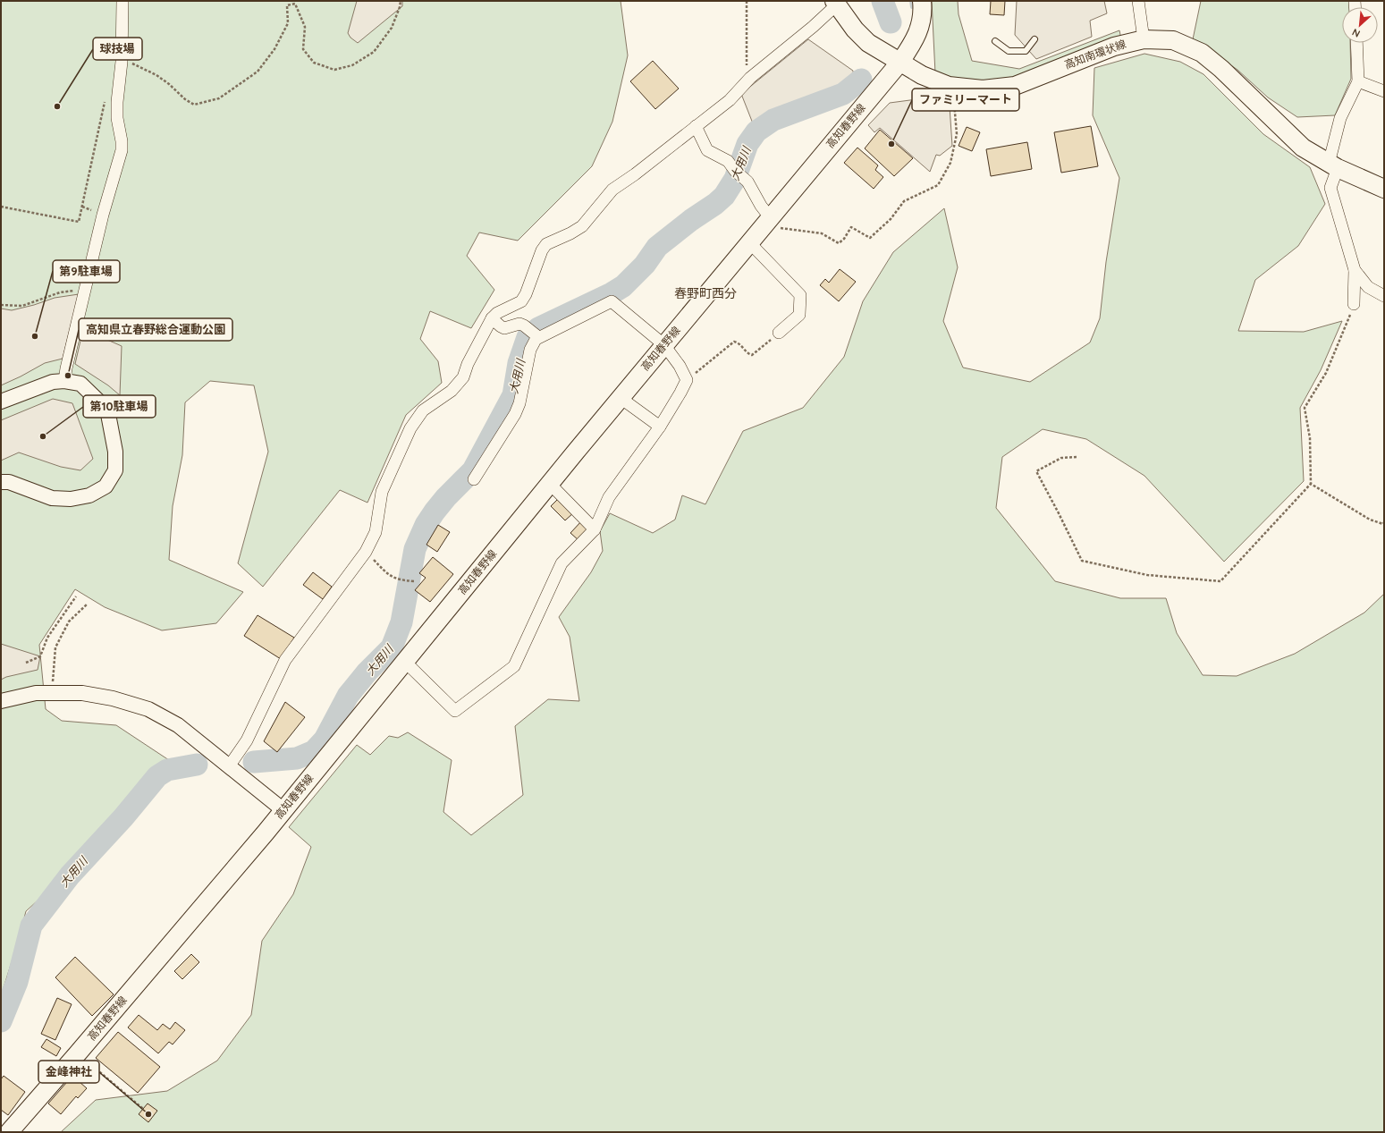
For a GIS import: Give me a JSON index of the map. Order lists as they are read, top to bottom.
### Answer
{
  "streets": {
    "main road": ["高知南環状線", "高知春野線"]
  },
  "crossings": [
    ["高知南環状線", "高知春野線"]
  ],
  "districts": ["春野町西分"],
  "water": ["大用川"],
  "places": [
    "球技場",
    "ファミリーマート",
    "第9駐車場",
    "高知県立春野総合運動公園",
    "第10駐車場",
    "金峰神社"
  ],
  "north": "bottom left"
}
